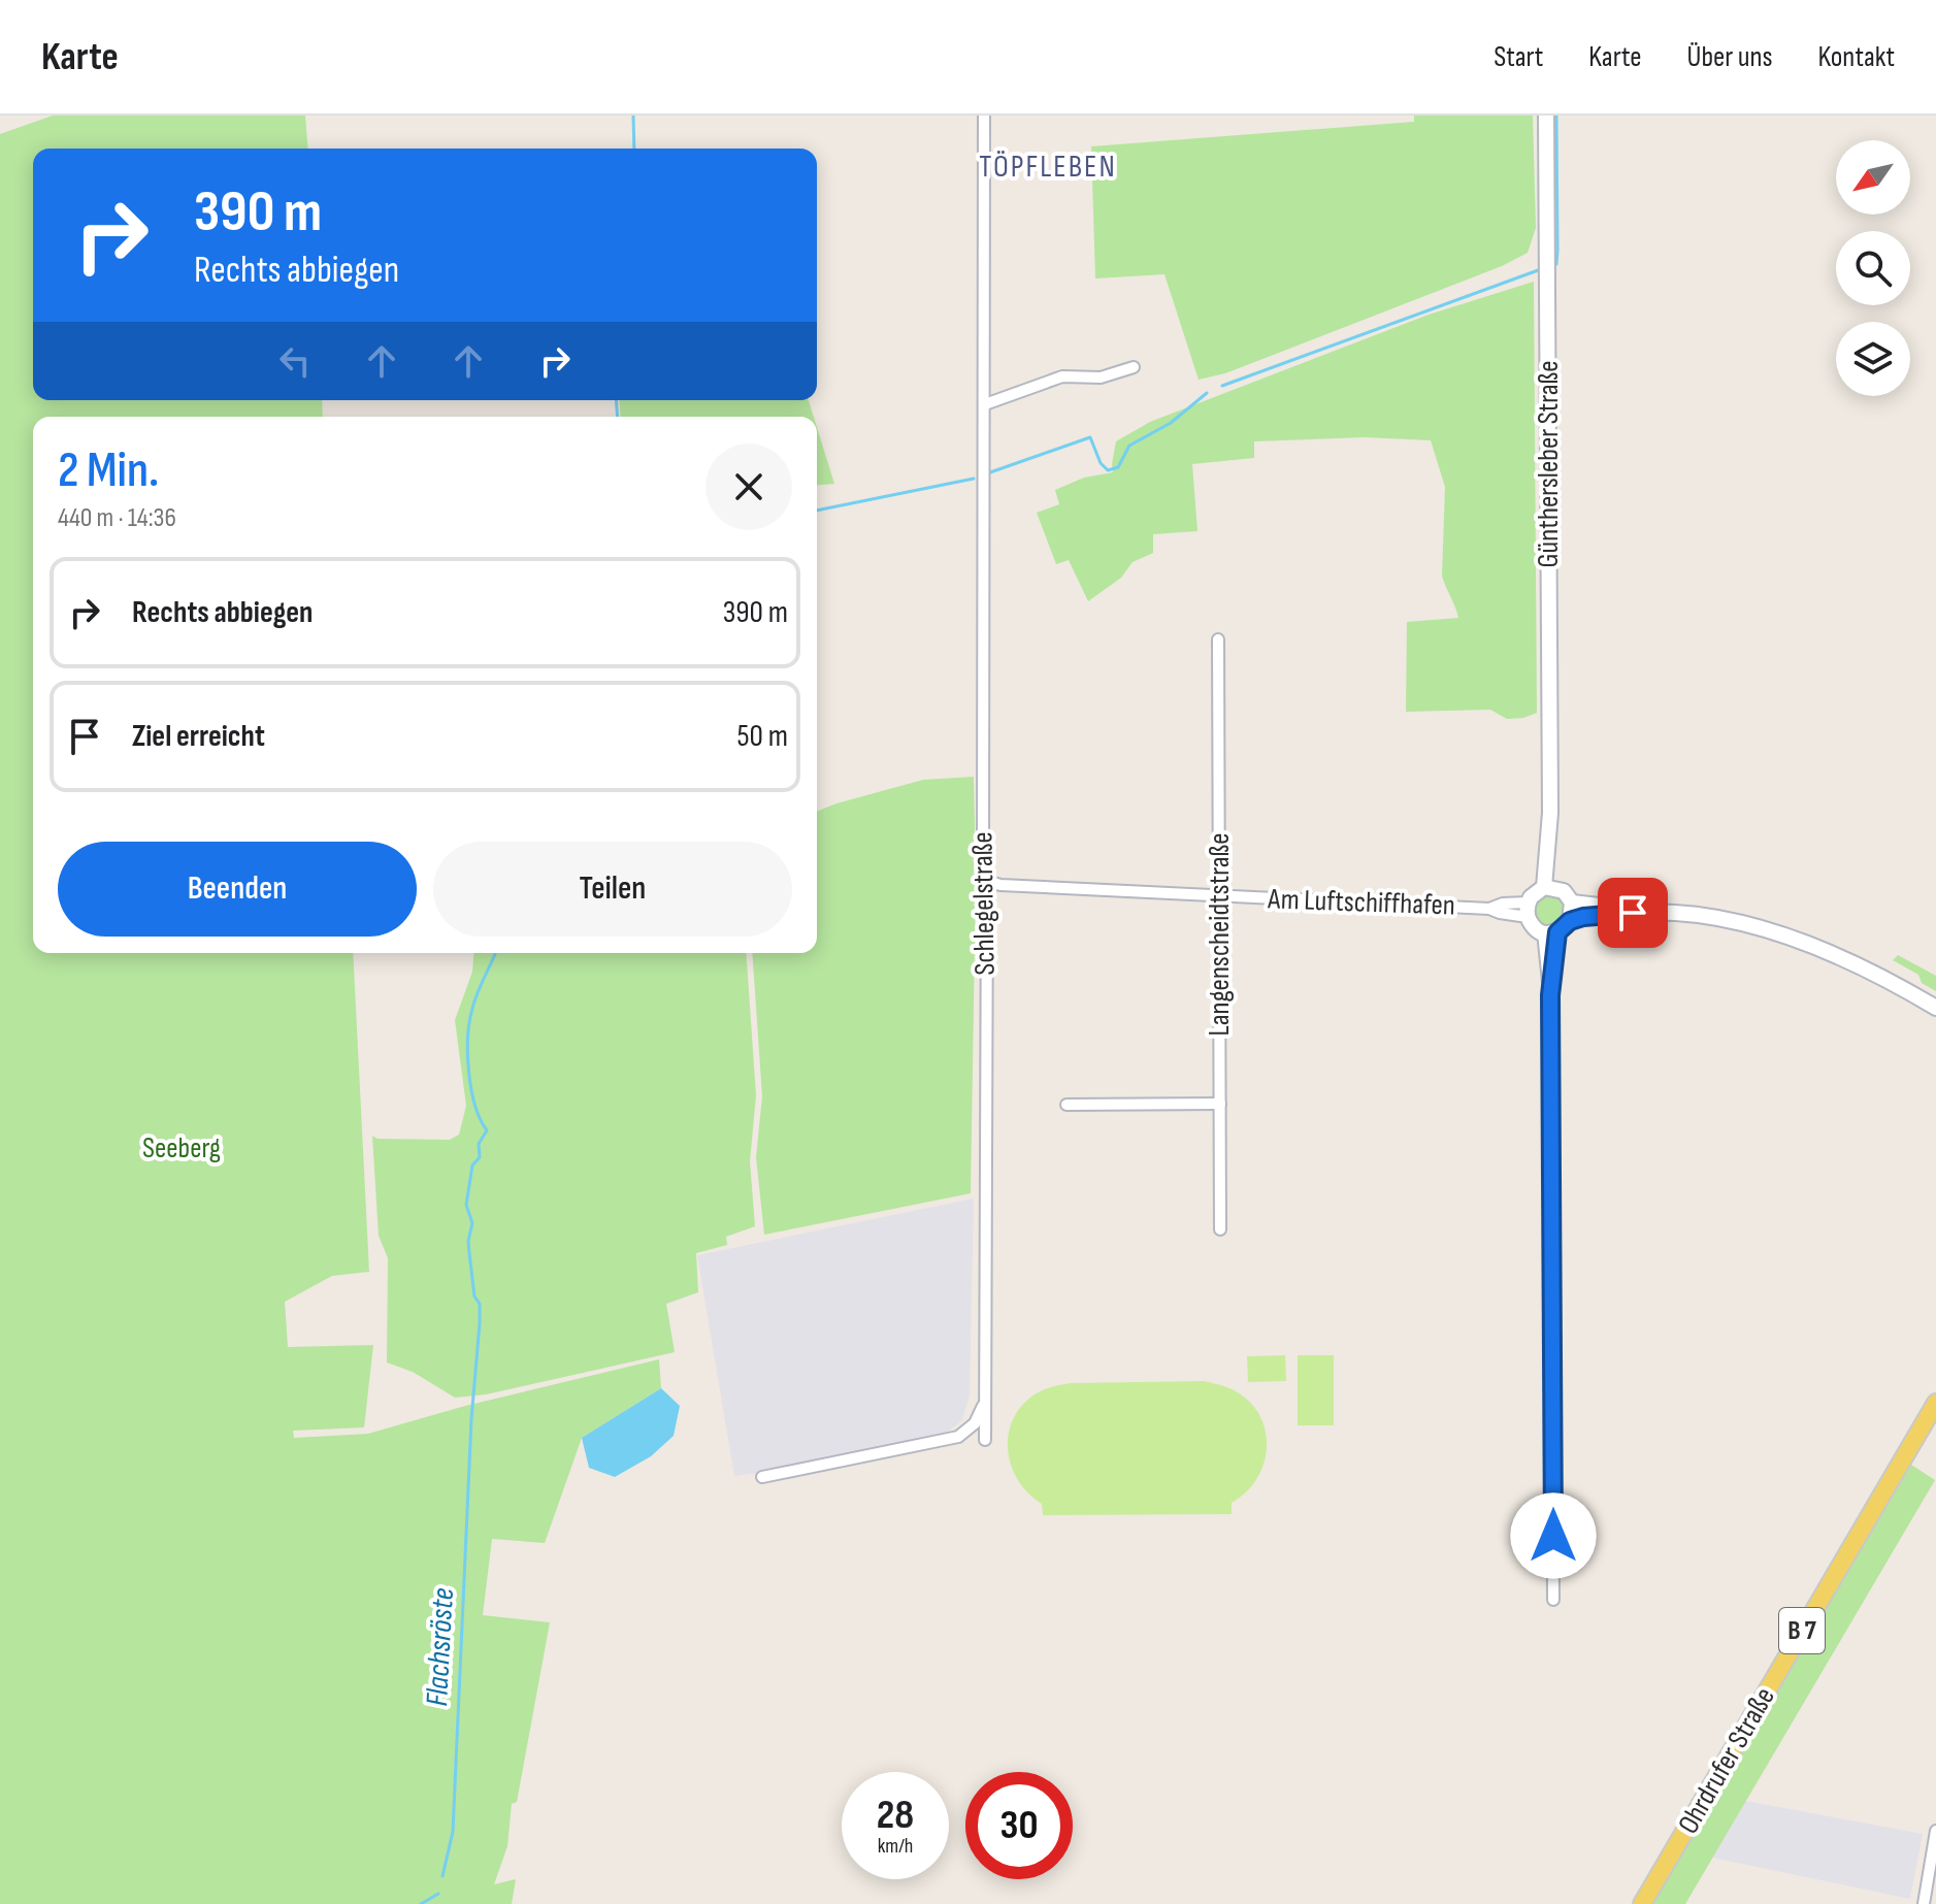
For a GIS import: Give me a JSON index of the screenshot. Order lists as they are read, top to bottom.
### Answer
{
  "streets": {
    "main road": ["Günthersleber Straße", "B 7", "Ohrdrufer Straße"],
    "street": ["Am Luftschiffhafen", "Schlegelstraße", "Langenscheidtstraße"]
  },
  "crossings": [
    ["Günthersleber Straße", "Am Luftschiffhafen"],
    ["Am Luftschiffhafen", "Schlegelstraße"],
    ["Am Luftschiffhafen", "Langenscheidtstraße"]
  ],
  "districts": ["TÖPFLEBEN"],
  "water": ["Flachsröste"],
  "parks": ["Seeberg"],
  "north": "bottom left",
  "page": {
    "header": "Karte",
    "nav": [
      "Start",
      "Karte",
      "Über uns",
      "Kontakt"
    ],
    "turn": ["390 m", "Rechts abbiegen"],
    "heading": ["2 Min.", "440 m · 14:36"],
    "list": [
      {
        "name": "Rechts abbiegen",
        "value": "390 m"
      },
      {
        "name": "Ziel erreicht",
        "value": "50 m"
      }
    ],
    "buttons": ["Beenden", "Teilen"],
    "speed": "28 km/h",
    "limit": "30"
  }
}
